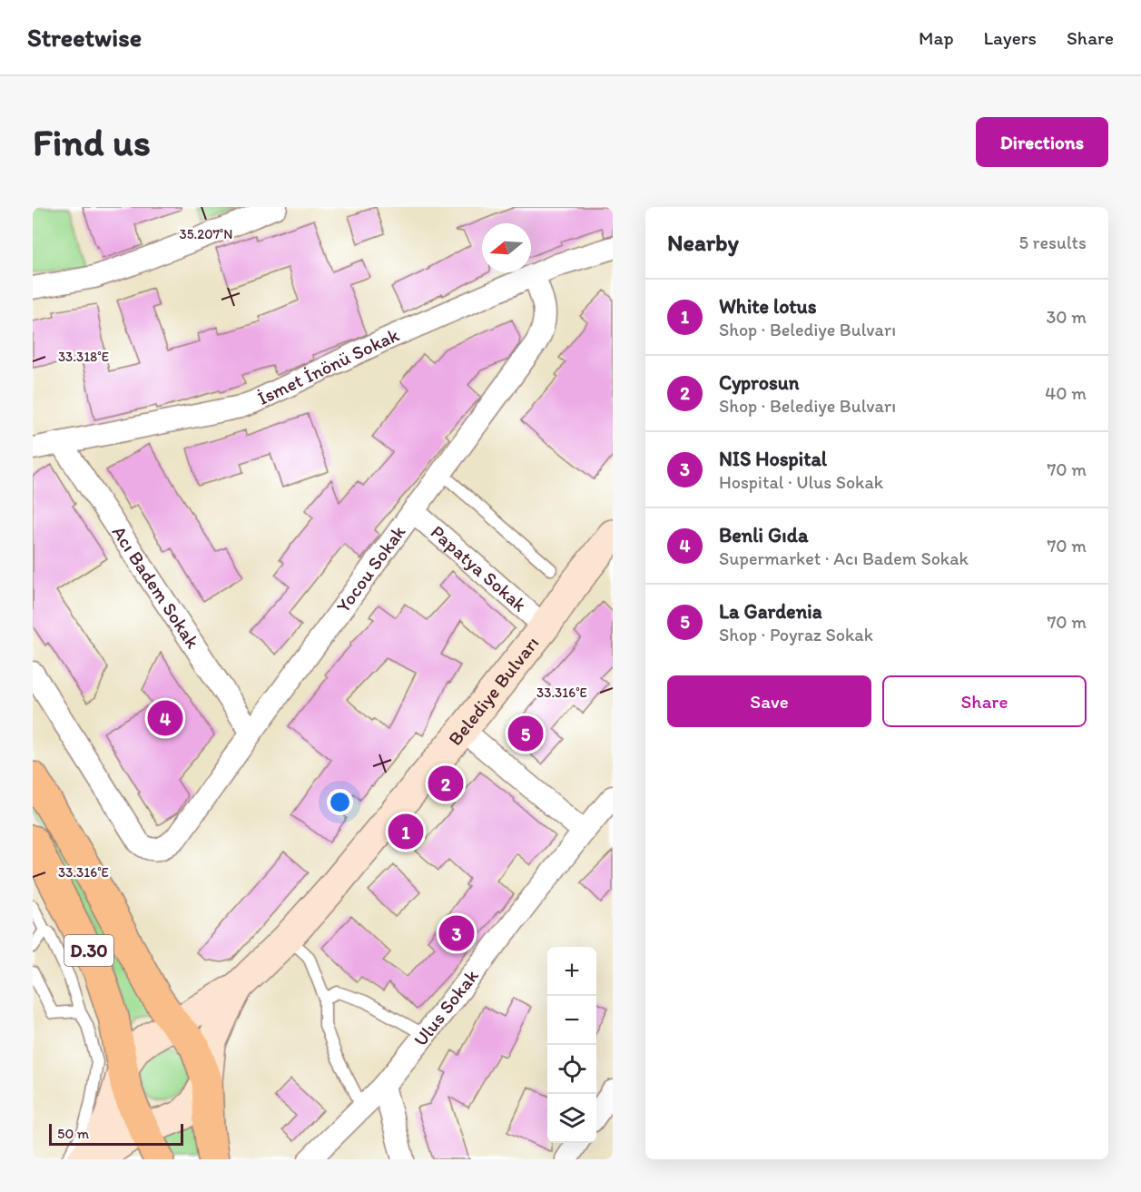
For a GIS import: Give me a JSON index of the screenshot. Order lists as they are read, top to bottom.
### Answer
{
  "streets": {
    "highway": ["D.30"],
    "main road": ["Belediye Bulvarı"],
    "street": [
      "İsmet İnönü Sokak",
      "Yocou Sokak",
      "Papatya Sokak",
      "Acı Badem Sokak",
      "Ulus Sokak"
    ]
  },
  "crossings": [
    ["İsmet İnönü Sokak", "Yocou Sokak"],
    ["İsmet İnönü Sokak", "Acı Badem Sokak"],
    ["Yocou Sokak", "Papatya Sokak"],
    ["Yocou Sokak", "Acı Badem Sokak"],
    ["Papatya Sokak", "Belediye Bulvarı"],
    ["Belediye Bulvarı", "D.30"]
  ],
  "scale_bar": "50 m",
  "north": "left",
  "page": {
    "header": "Streetwise",
    "nav": ["Map", "Layers", "Share"],
    "buttons": [
      "Directions",
      ["Save", "Share"]
    ],
    "title": "Find us",
    "heading": ["Nearby", "5 results"],
    "list": [
      {
        "mark": "1",
        "name": "White lotus",
        "note": "Shop · Belediye Bulvarı",
        "value": "30 m"
      },
      {
        "mark": "2",
        "name": "Cyprosun",
        "note": "Shop · Belediye Bulvarı",
        "value": "40 m"
      },
      {
        "mark": "3",
        "name": "NIS Hospital",
        "note": "Hospital · Ulus Sokak",
        "value": "70 m"
      },
      {
        "mark": "4",
        "name": "Benli Gıda",
        "note": "Supermarket · Acı Badem Sokak",
        "value": "70 m"
      },
      {
        "mark": "5",
        "name": "La Gardenia",
        "note": "Shop · Poyraz Sokak",
        "value": "70 m"
      }
    ],
    "pins": [
      "4",
      "5",
      "2",
      "1",
      "3"
    ],
    "map_buttons": ["+", "−"],
    "scale": "50 m"
  },
  "coordinates": ["35.207°N", "33.318°E", "33.316°E"]
}
